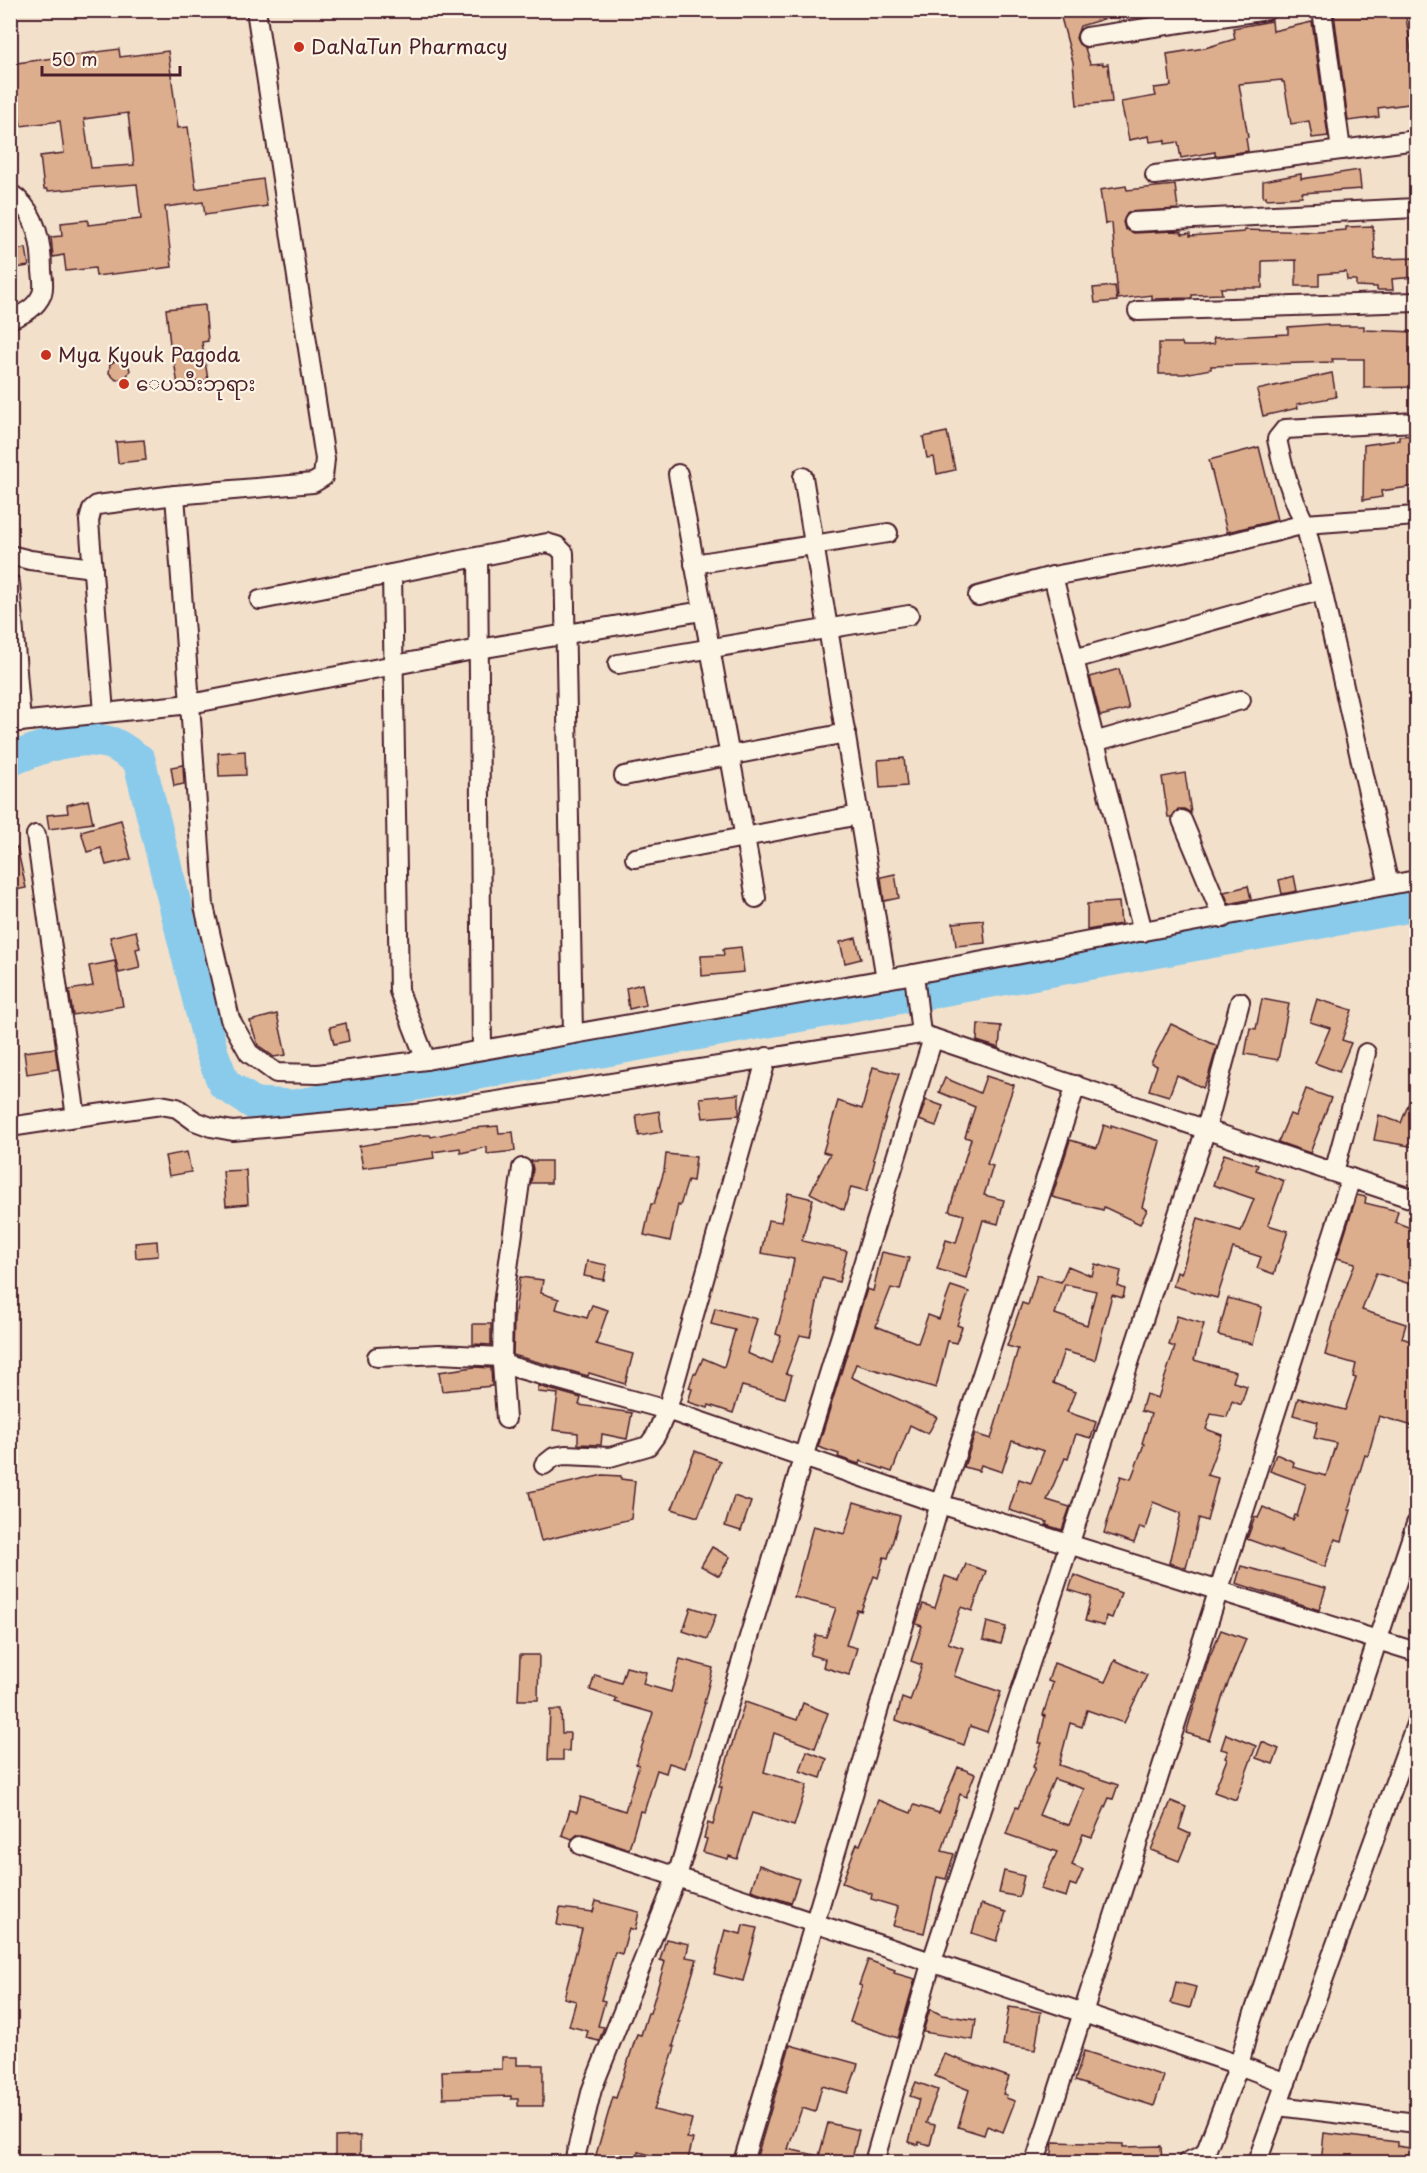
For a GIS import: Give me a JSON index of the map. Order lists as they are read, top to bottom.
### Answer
{
  "places": ["DaNaTun Pharmacy", "Mya Kyouk Pagoda", "ေပသီးဘုရား"],
  "scale_bar": "50 m"
}
